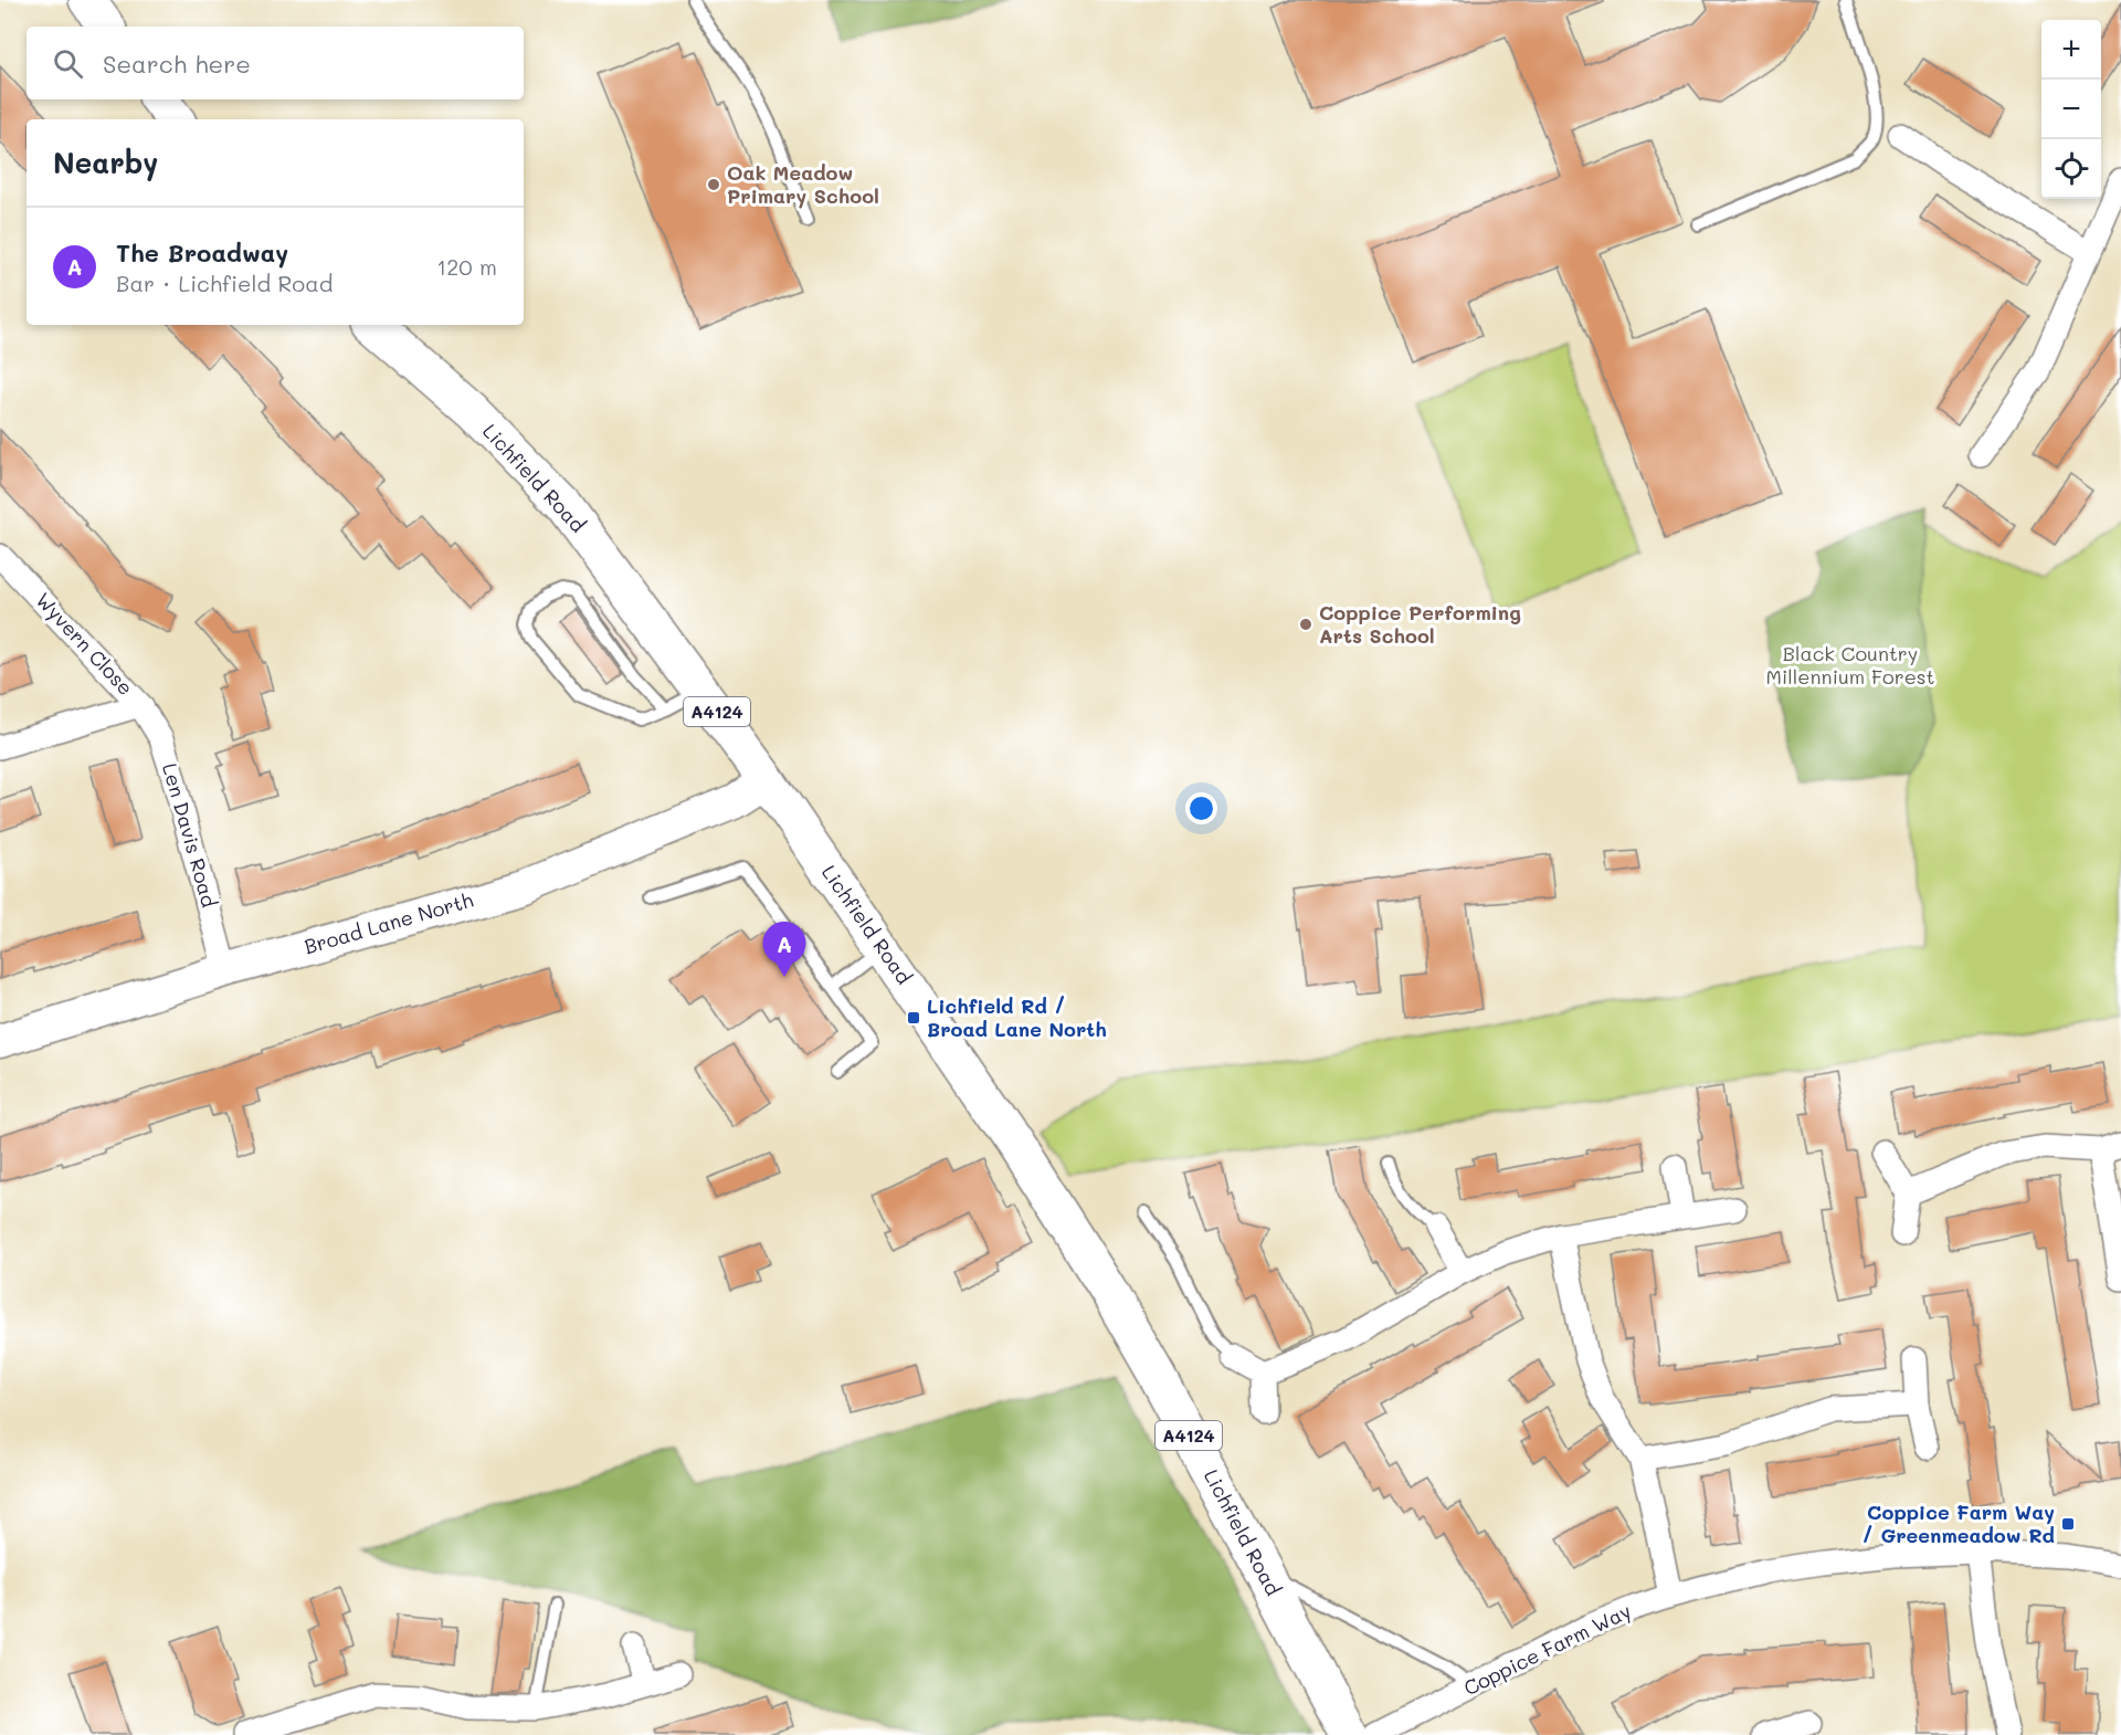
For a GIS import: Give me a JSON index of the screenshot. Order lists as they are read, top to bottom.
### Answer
{
  "streets": {
    "main road": ["Lichfield Road", "A4124"],
    "street": [
      "Wyvern Close",
      "Len Davis Road",
      "Broad Lane North",
      "Coppice Farm Way"
    ]
  },
  "crossings": [
    ["Lichfield Road", "Broad Lane North"],
    ["Wyvern Close", "Len Davis Road"],
    ["Len Davis Road", "Broad Lane North"]
  ],
  "parks": ["Black Country Millennium Forest"],
  "places": {
    "other": ["Oak Meadow Primary School", "Coppice Performing Arts School"],
    "transit": ["Lichfield Rd / Broad Lane North", "Coppice Farm Way / Greenmeadow Rd"]
  },
  "page": {
    "map_buttons": ["+", "−"],
    "search": "Search here",
    "heading": "Nearby",
    "list": [
      {
        "mark": "A",
        "name": "The Broadway",
        "note": "Bar · Lichfield Road",
        "value": "120 m"
      }
    ],
    "pins": "A"
  }
}
